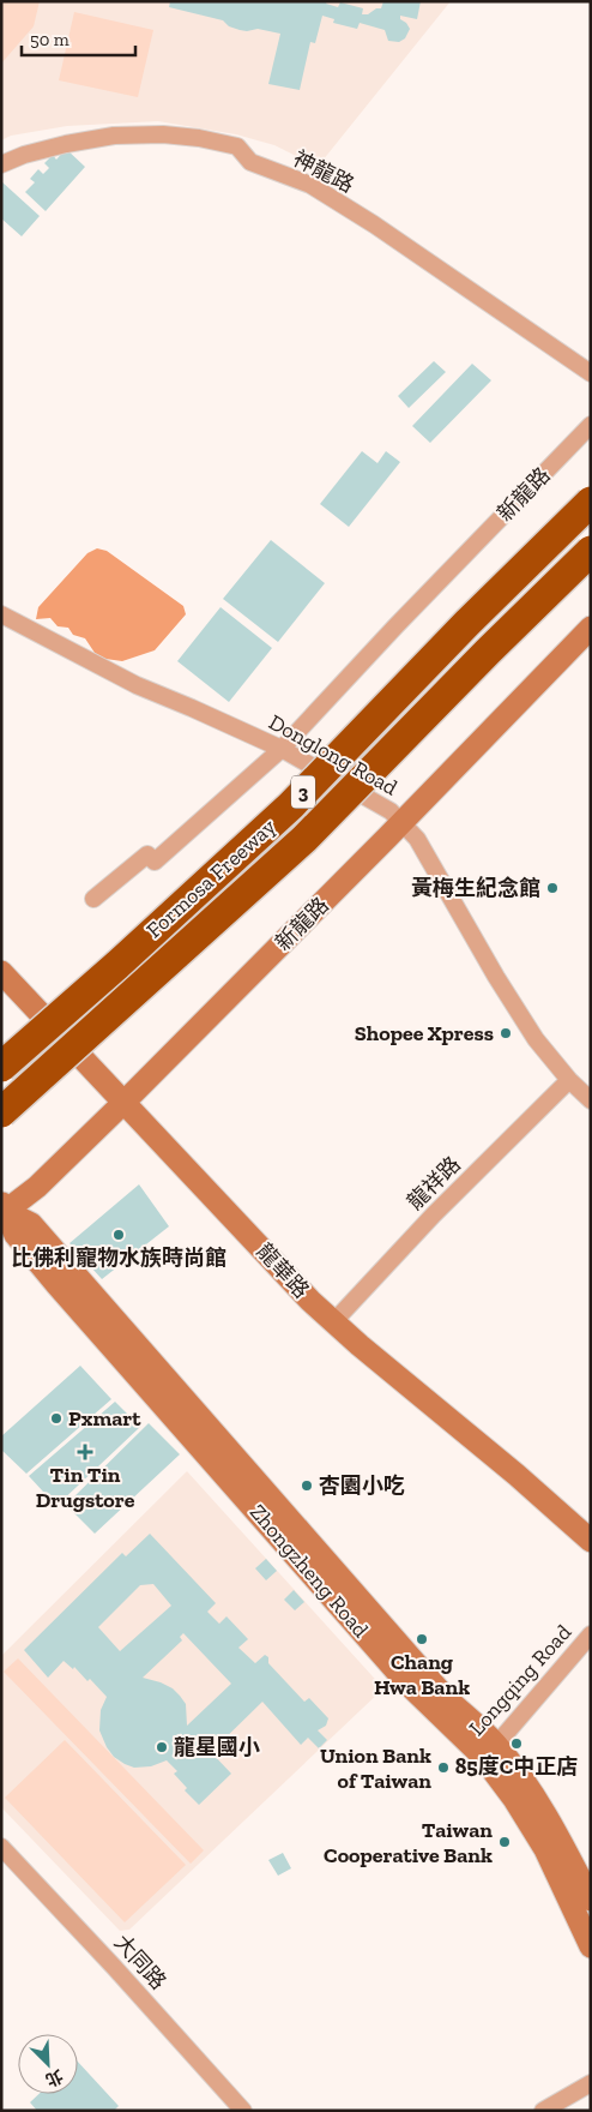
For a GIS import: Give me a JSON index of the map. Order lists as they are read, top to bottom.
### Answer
{
  "streets": {
    "highway": ["3", "Formosa Freeway"],
    "street": [
      "神龍路",
      "新龍路",
      "Donglong Road",
      "龍祥路",
      "龍華路",
      "Zhongzheng Road",
      "Longqing Road",
      "大同路"
    ]
  },
  "crossings": [
    ["新龍路", "Donglong Road"],
    ["新龍路", "龍華路"],
    ["新龍路", "Zhongzheng Road"],
    ["Donglong Road", "龍祥路"],
    ["龍祥路", "龍華路"],
    ["Zhongzheng Road", "Longqing Road"]
  ],
  "places": {
    "other": [
      "黃梅生紀念館",
      "Shopee Xpress",
      "比佛利寵物水族時尚館",
      "Pxmart",
      "杏園小吃",
      "Chang Hwa Bank",
      "85度C中正店",
      "龍星國小",
      "Union Bank of Taiwan",
      "Taiwan Cooperative Bank"
    ],
    "health": ["Tin Tin Drugstore"]
  },
  "scale_bar": "50 m",
  "north": "bottom right"
}
